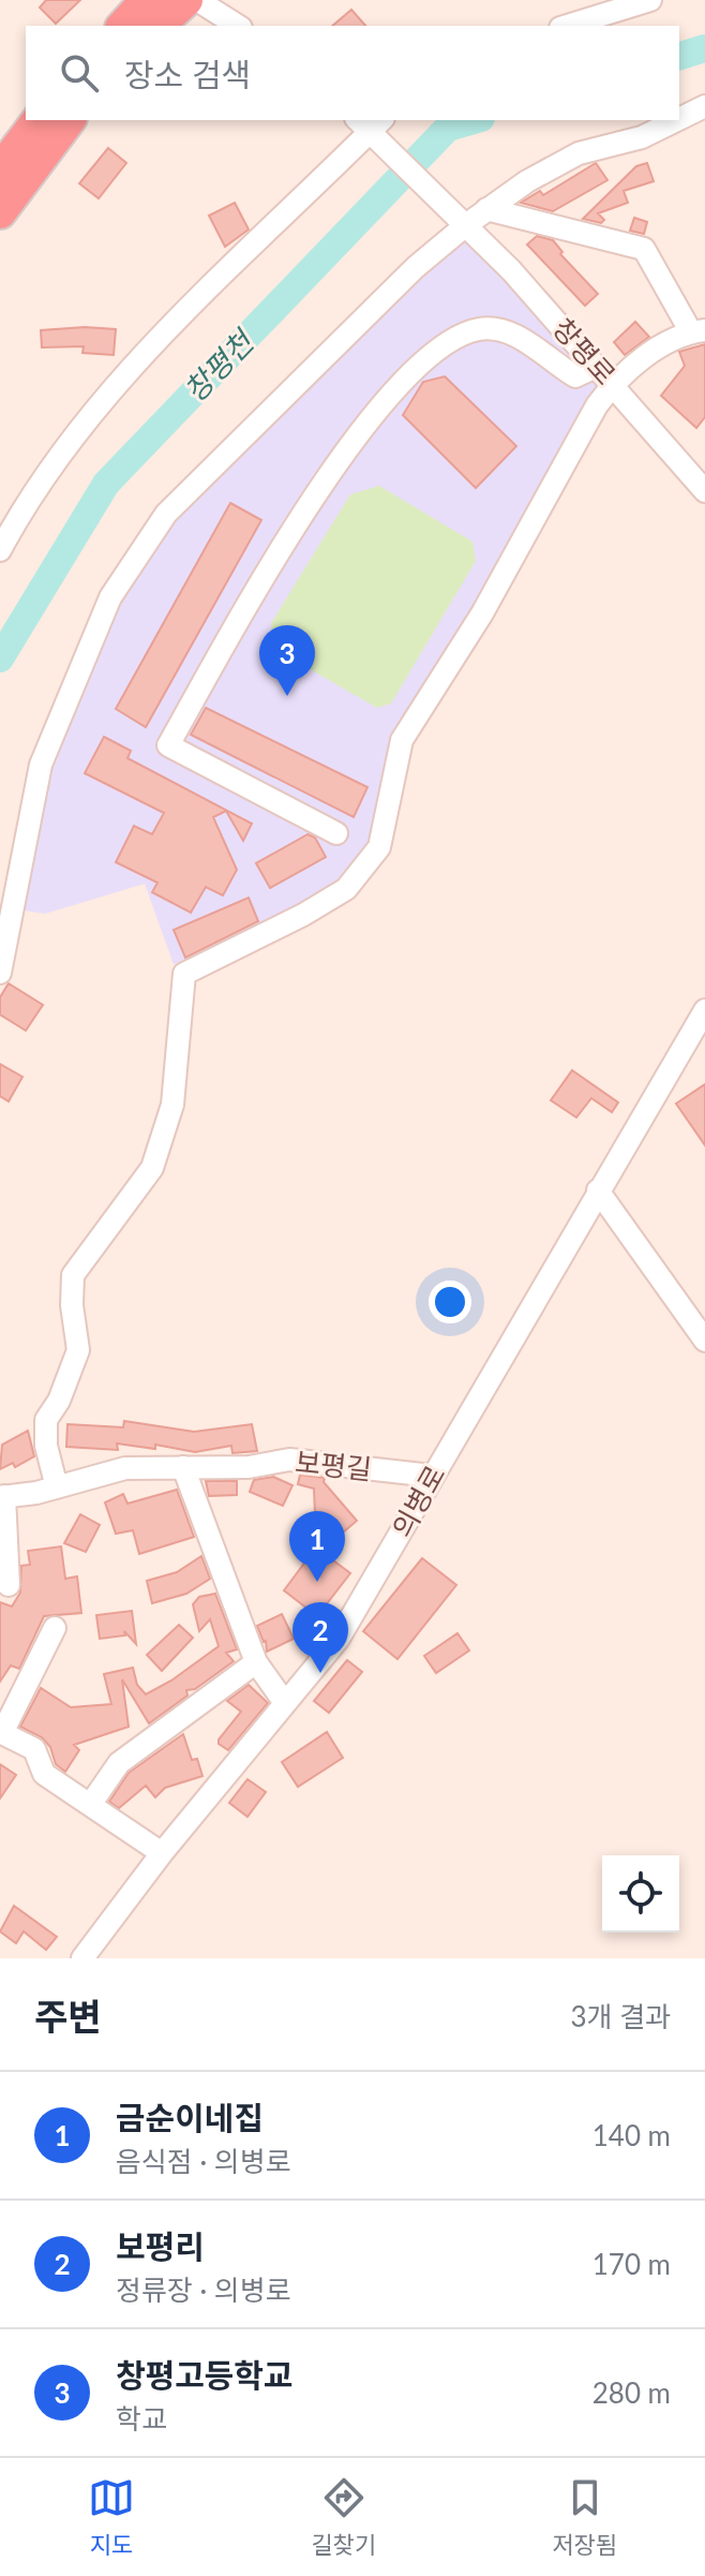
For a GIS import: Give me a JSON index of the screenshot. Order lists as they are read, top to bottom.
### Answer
{
  "streets": {
    "street": ["창평로", "보평길", "의병로"]
  },
  "crossings": [
    ["보평길", "의병로"]
  ],
  "water": ["창평천"],
  "page": {
    "search": "장소 검색",
    "pins": ["3", "1", "2"],
    "heading": ["주변", "3개 결과"],
    "list": [
      {
        "mark": "1",
        "name": "금순이네집",
        "note": "음식점 · 의병로",
        "value": "140 m"
      },
      {
        "mark": "2",
        "name": "보평리",
        "note": "정류장 · 의병로",
        "value": "170 m"
      },
      {
        "mark": "3",
        "name": "창평고등학교",
        "note": "학교",
        "value": "280 m"
      }
    ],
    "nav": ["지도", "길찾기", "저장됨"]
  }
}
